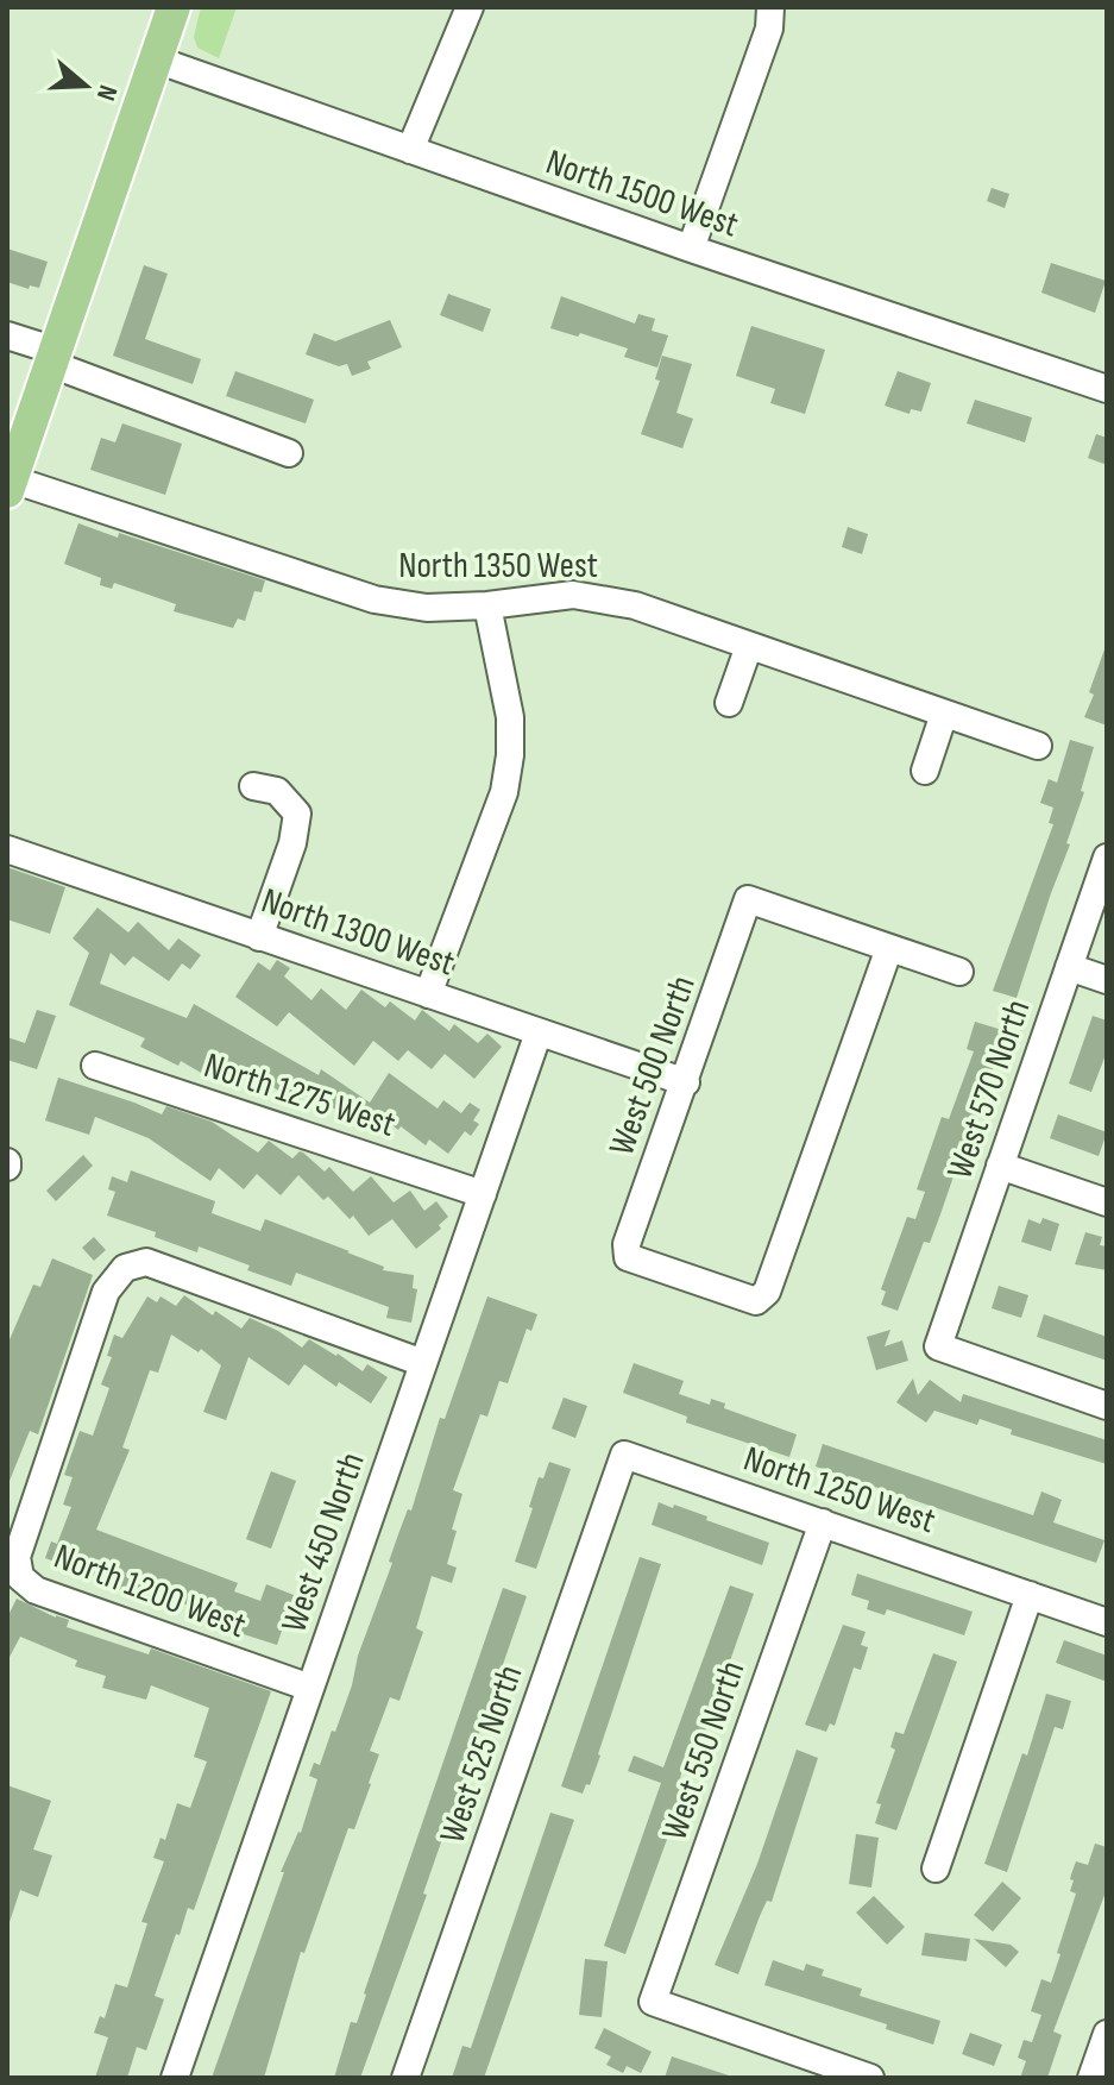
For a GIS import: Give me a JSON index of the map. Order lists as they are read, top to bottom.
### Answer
{
  "streets": {
    "street": [
      "North 1500 West",
      "North 1350 West",
      "North 1300 West",
      "West 500 North",
      "West 570 North",
      "North 1275 West",
      "North 1250 West",
      "West 450 North",
      "North 1200 West",
      "West 550 North",
      "West 525 North"
    ]
  },
  "crossings": [
    ["North 1300 West", "West 500 North"],
    ["North 1300 West", "West 450 North"],
    ["North 1275 West", "West 450 North"],
    ["North 1250 West", "West 550 North"],
    ["North 1250 West", "West 525 North"],
    ["West 450 North", "North 1200 West"]
  ],
  "north": "right"
}
